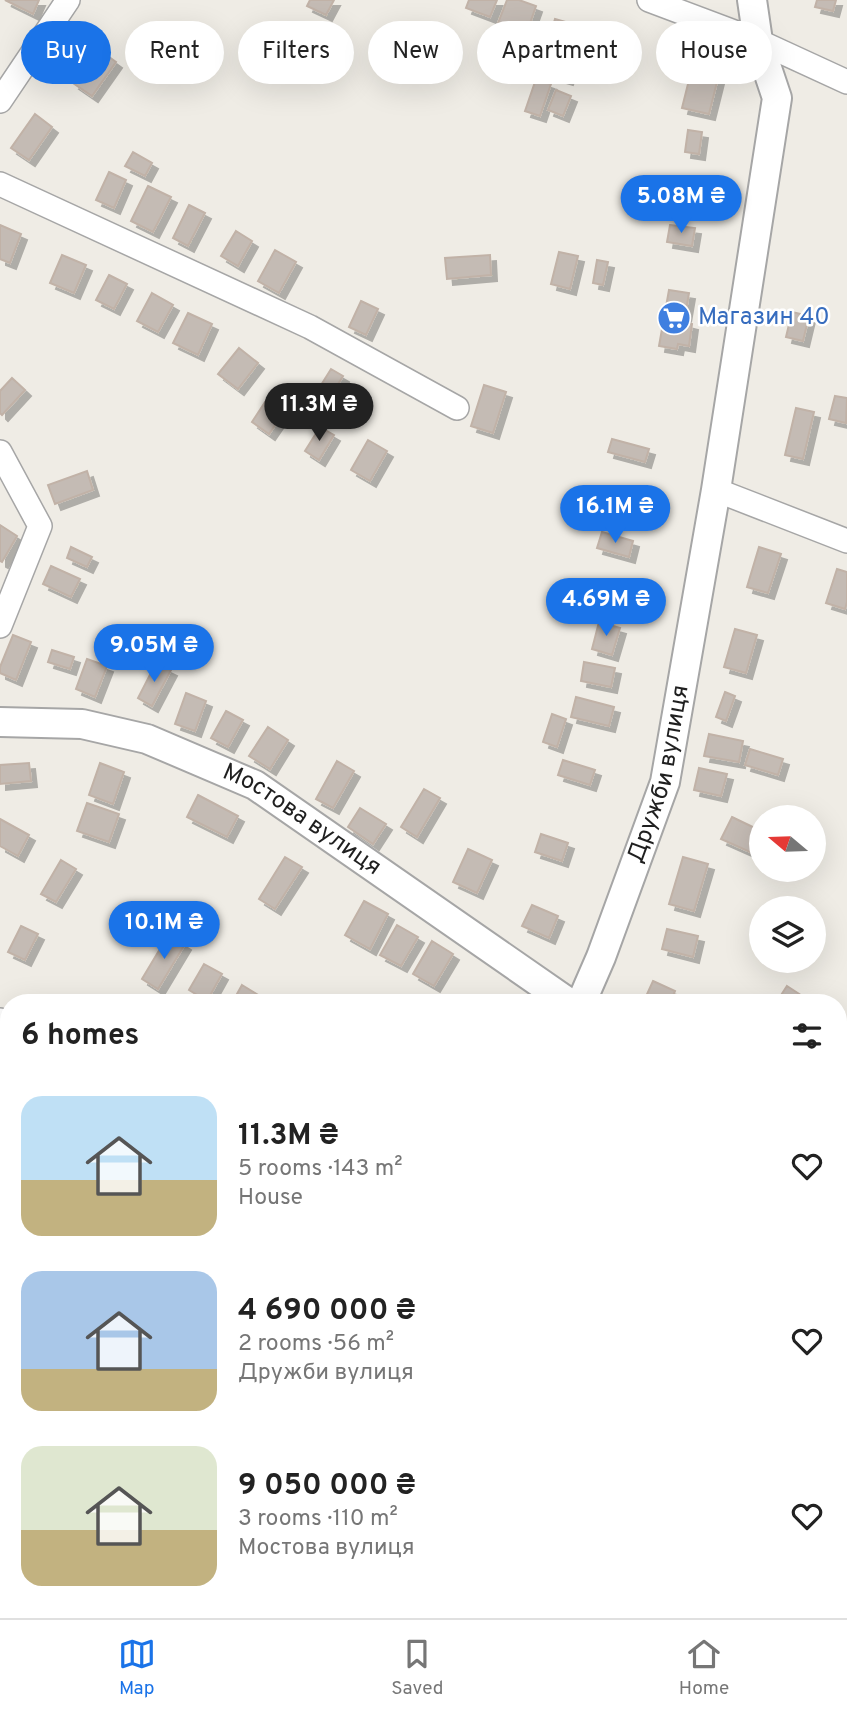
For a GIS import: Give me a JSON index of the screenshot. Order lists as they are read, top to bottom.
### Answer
{
  "streets": {
    "street": ["Дружби вулиця", "Мостова вулиця"]
  },
  "places": {
    "supermarket": ["Магазин 40"]
  },
  "north": "left",
  "page": {
    "chip": [
      "Buy",
      "Rent",
      "Filters",
      "New",
      "Apartment",
      "House"
    ],
    "price": [
      "5.08M ₴",
      "11.3M ₴",
      "16.1M ₴",
      "4.69M ₴",
      "9.05M ₴",
      "10.1M ₴"
    ],
    "heading": "6 homes",
    "list": [
      {
        "name": "11.3M ₴",
        "note": "5 rooms · 143 m² · House"
      },
      {
        "name": "4 690 000 ₴",
        "note": "2 rooms · 56 m² · Дружби вулиця"
      },
      {
        "name": "9 050 000 ₴",
        "note": "3 rooms · 110 m² · Мостова вулиця"
      }
    ],
    "tabs": ["Map", "Saved", "Home"]
  }
}
